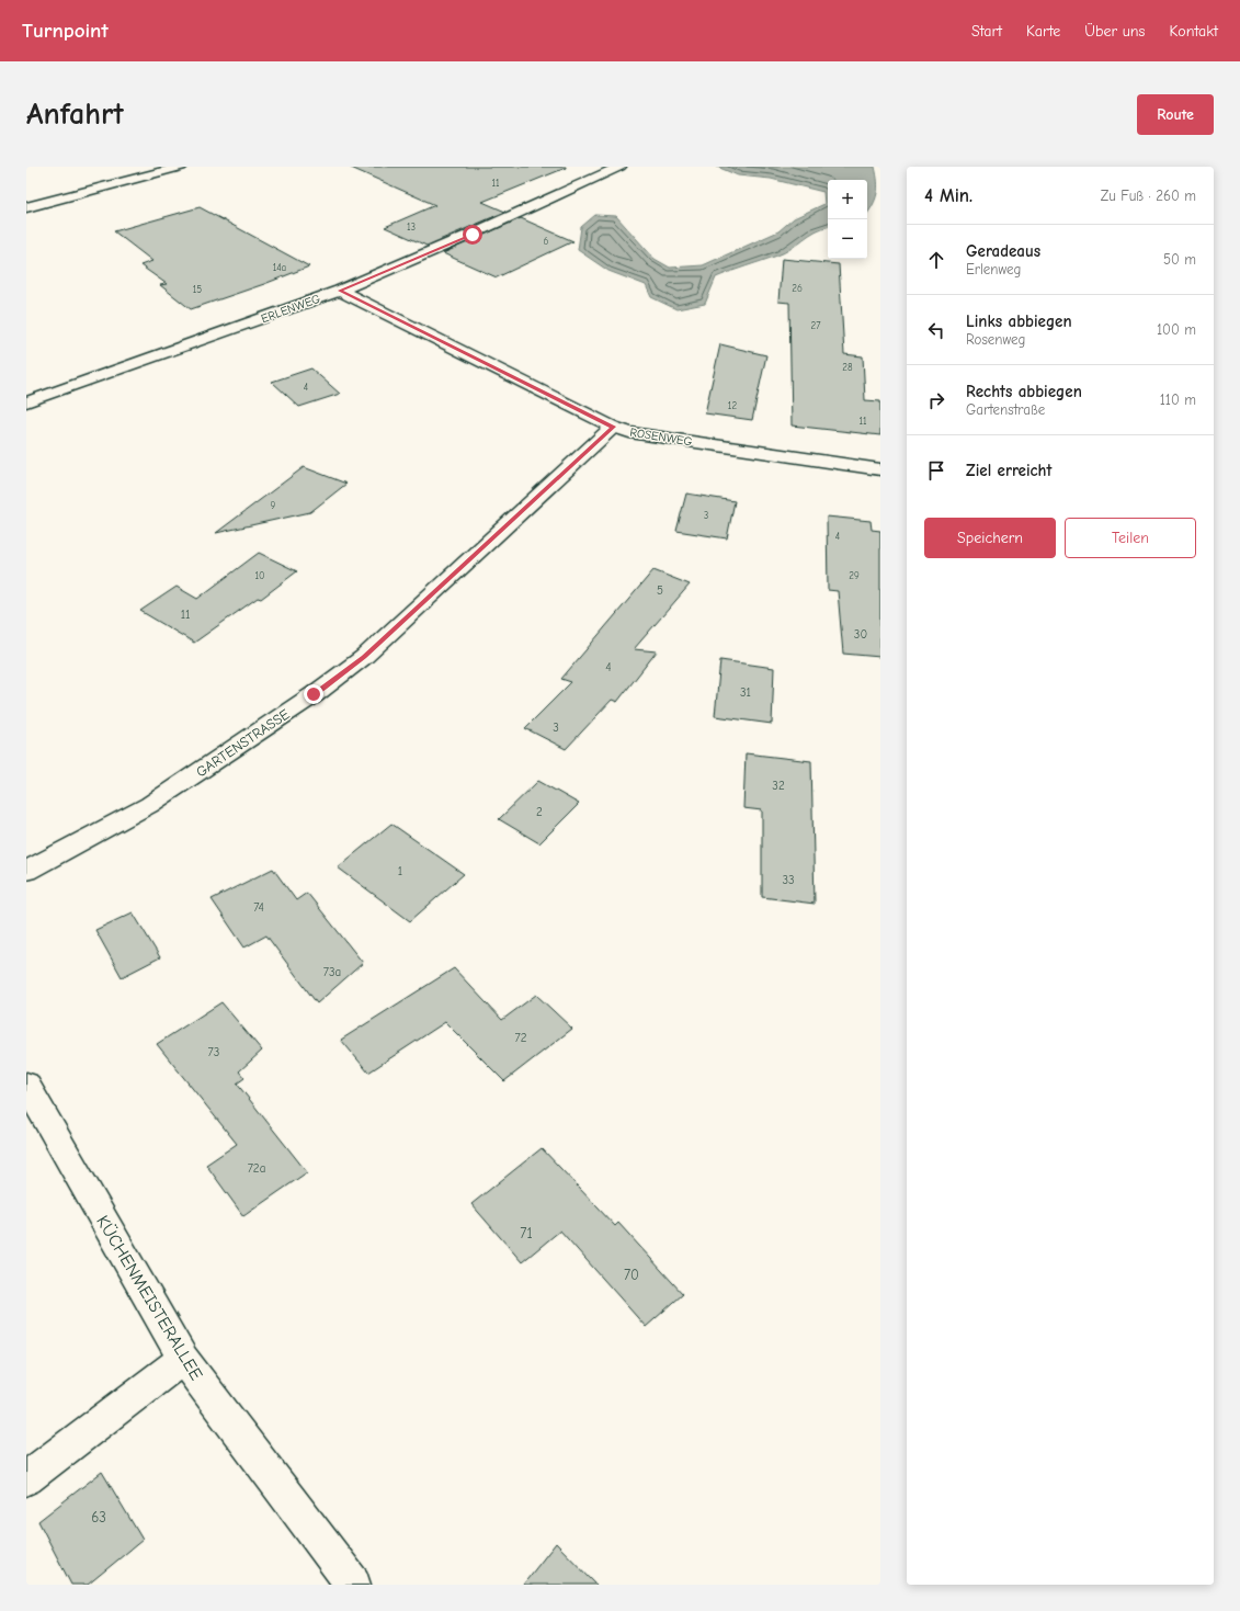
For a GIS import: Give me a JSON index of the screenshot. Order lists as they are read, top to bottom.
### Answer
{
  "streets": {
    "street": [
      "ERLENWEG",
      "ROSENWEG",
      "GARTENSTRASSE",
      "KÜCHENMEISTERALLEE"
    ]
  },
  "crossings": [
    ["ERLENWEG", "ROSENWEG"],
    ["ROSENWEG", "GARTENSTRASSE"]
  ],
  "house_numbers": [
    "11",
    "13",
    "6",
    "14a",
    "26",
    "15",
    "27",
    "28",
    "4",
    "12",
    "11",
    "9",
    "3",
    "4",
    "10",
    "29",
    "5",
    "11",
    "30",
    "4",
    "31",
    "3",
    "32",
    "2",
    "1",
    "33",
    "74",
    "73a",
    "72",
    "73",
    "72a",
    "71",
    "70",
    "63"
  ],
  "page": {
    "header": "Turnpoint",
    "nav": [
      "Start",
      "Karte",
      "Über uns",
      "Kontakt"
    ],
    "buttons": [
      "Route",
      ["Speichern", "Teilen"]
    ],
    "title": "Anfahrt",
    "heading": ["4 Min.", "Zu Fuß · 260 m"],
    "map_buttons": ["+", "−"],
    "list": [
      ["Geradeaus", "Erlenweg", "50 m"],
      ["Links abbiegen", "Rosenweg", "100 m"],
      ["Rechts abbiegen", "Gartenstraße", "110 m"],
      "Ziel erreicht"
    ]
  }
}
